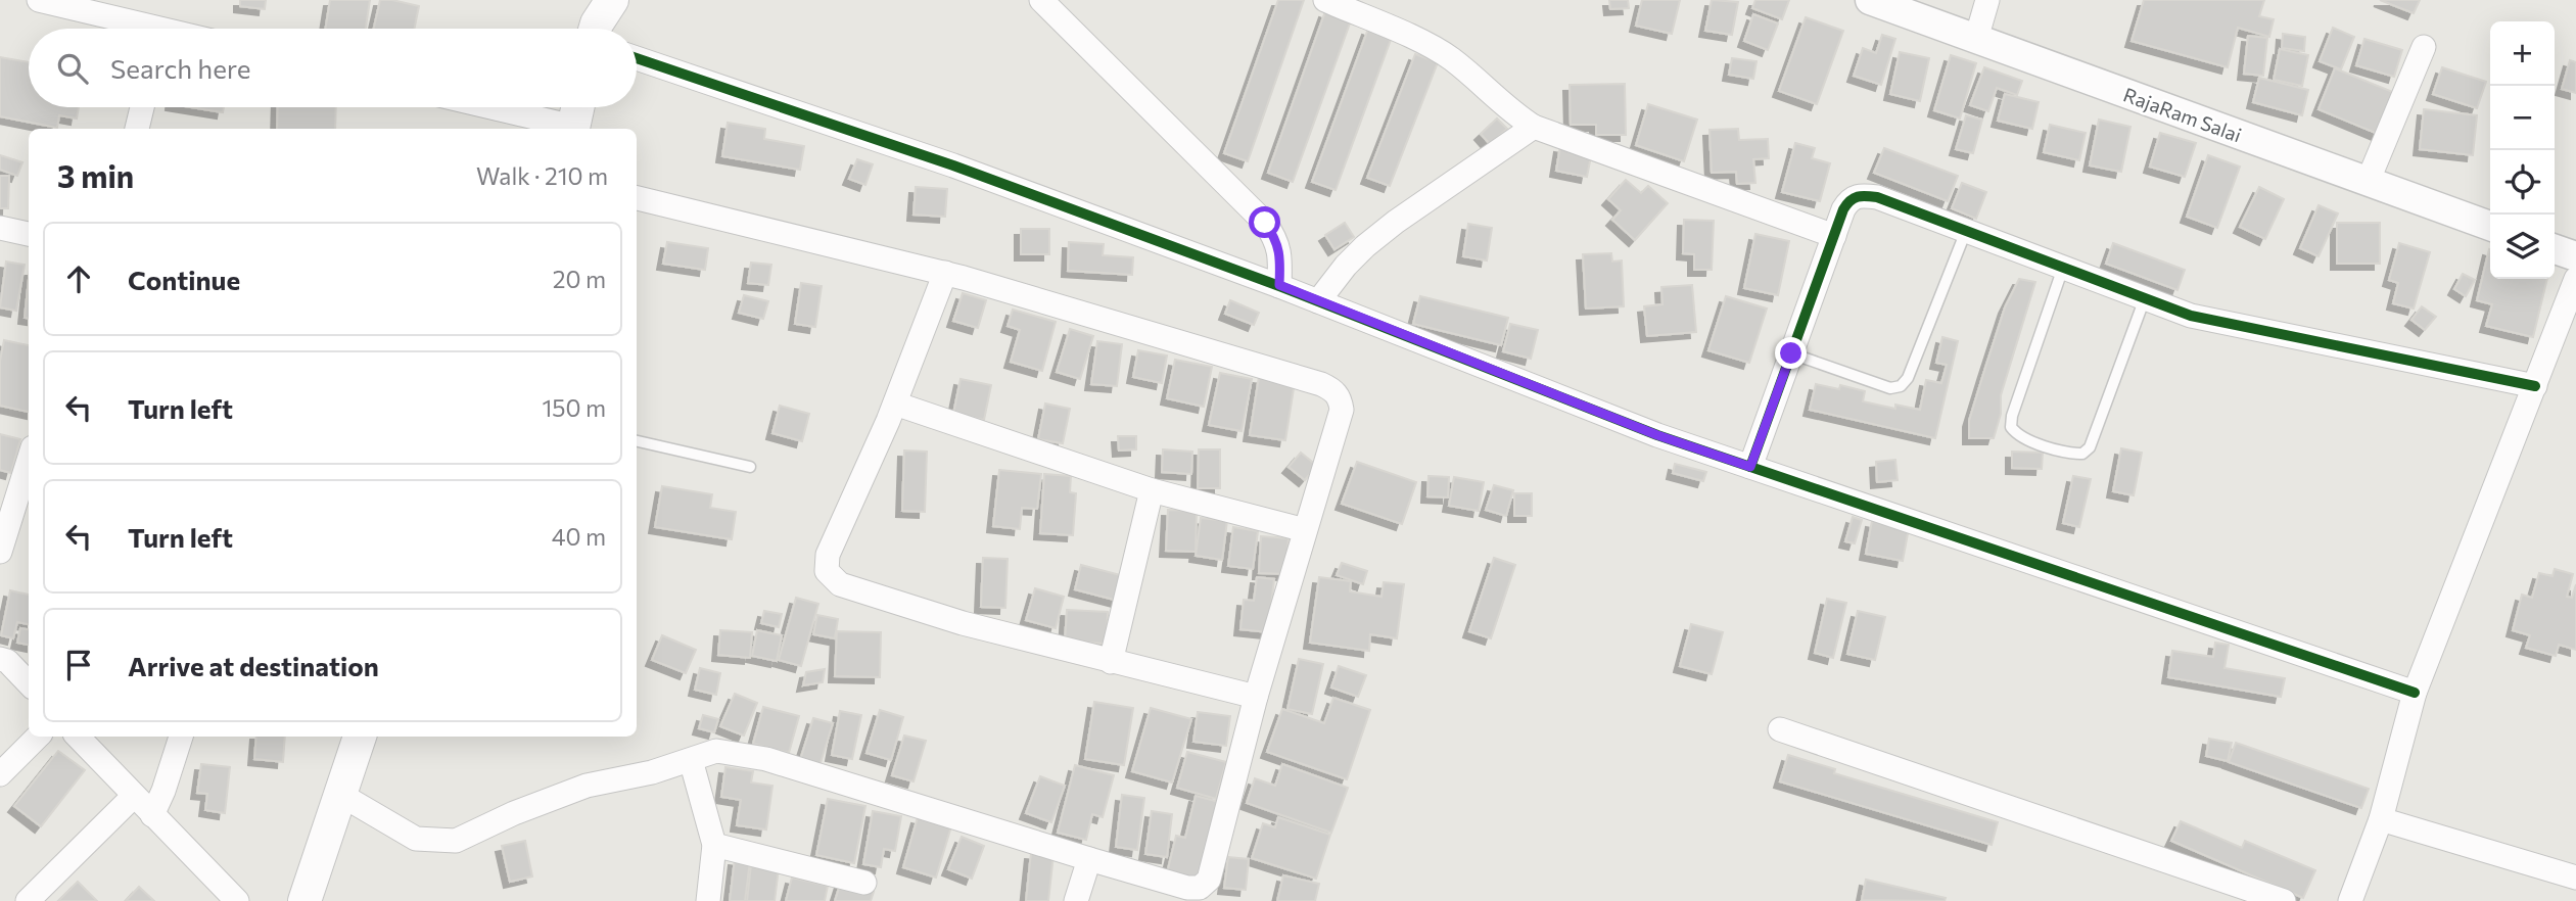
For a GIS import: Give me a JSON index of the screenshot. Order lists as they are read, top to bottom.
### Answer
{
  "streets": {
    "street": ["RajaRam Salai"]
  },
  "page": {
    "map_buttons": ["+", "−"],
    "search": "Search here",
    "heading": ["3 min", "Walk · 210 m"],
    "list": [
      ["Continue", "20 m"],
      ["Turn left", "150 m"],
      ["Turn left", "40 m"],
      "Arrive at destination"
    ]
  }
}
